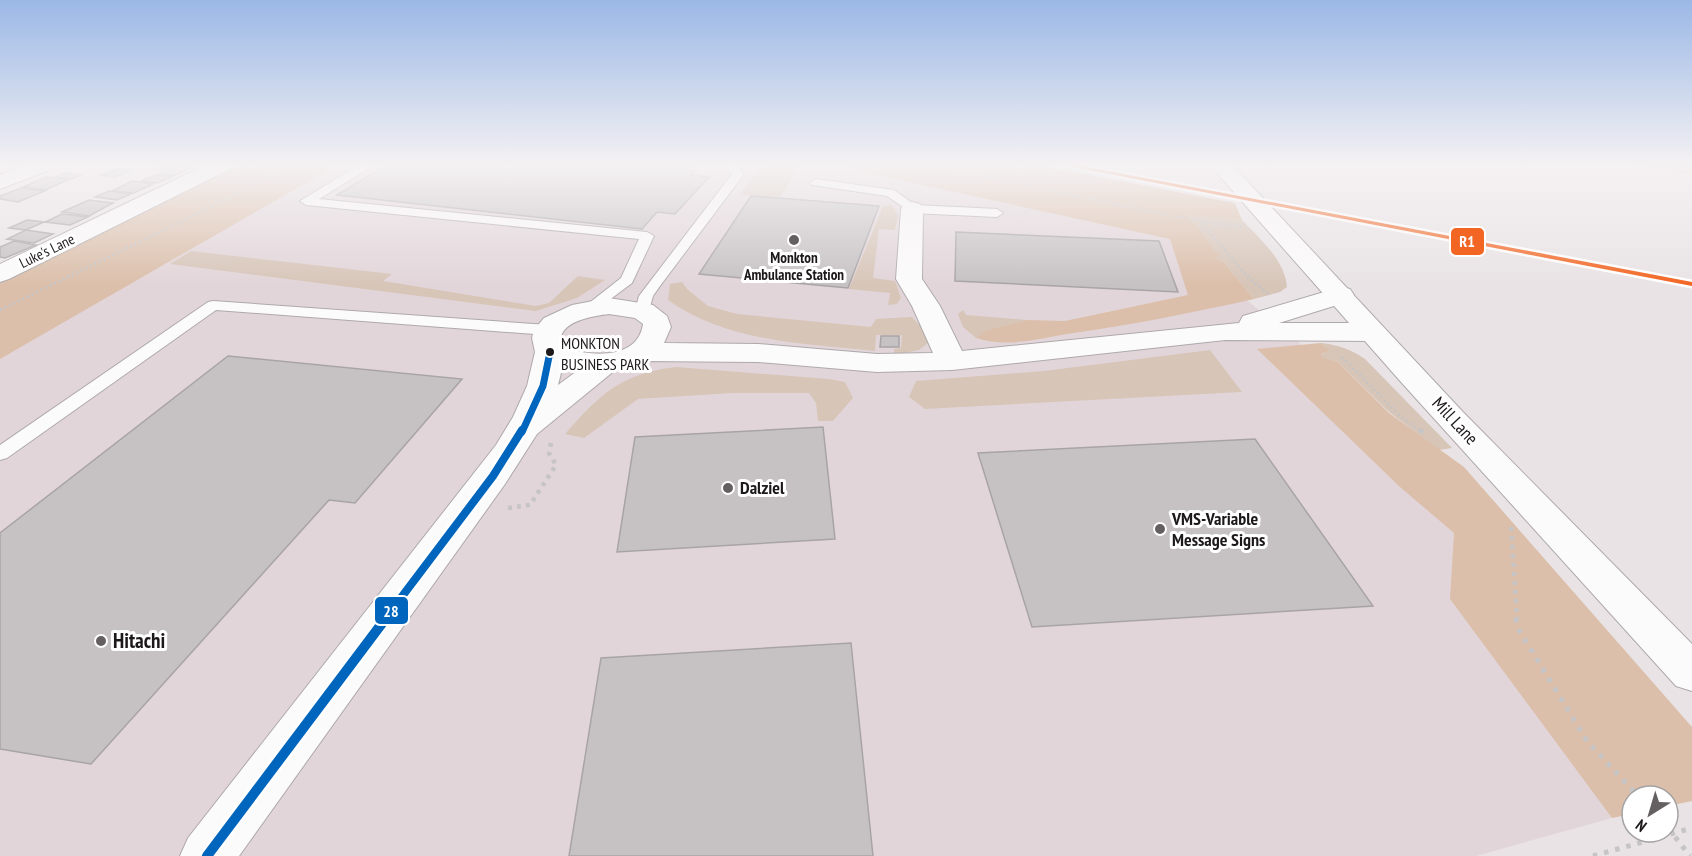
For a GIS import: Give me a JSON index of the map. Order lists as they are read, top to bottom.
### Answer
{
  "streets": {
    "street": ["Luke's Lane", "Mill Lane"]
  },
  "places": [
    "Monkton Ambulance Station",
    "MONKTON BUSINESS PARK",
    "Dalziel",
    "VMS-Variable Message Signs",
    "Hitachi"
  ],
  "lines": ["transit line R1", "transit line 28"],
  "north": "bottom left"
}
